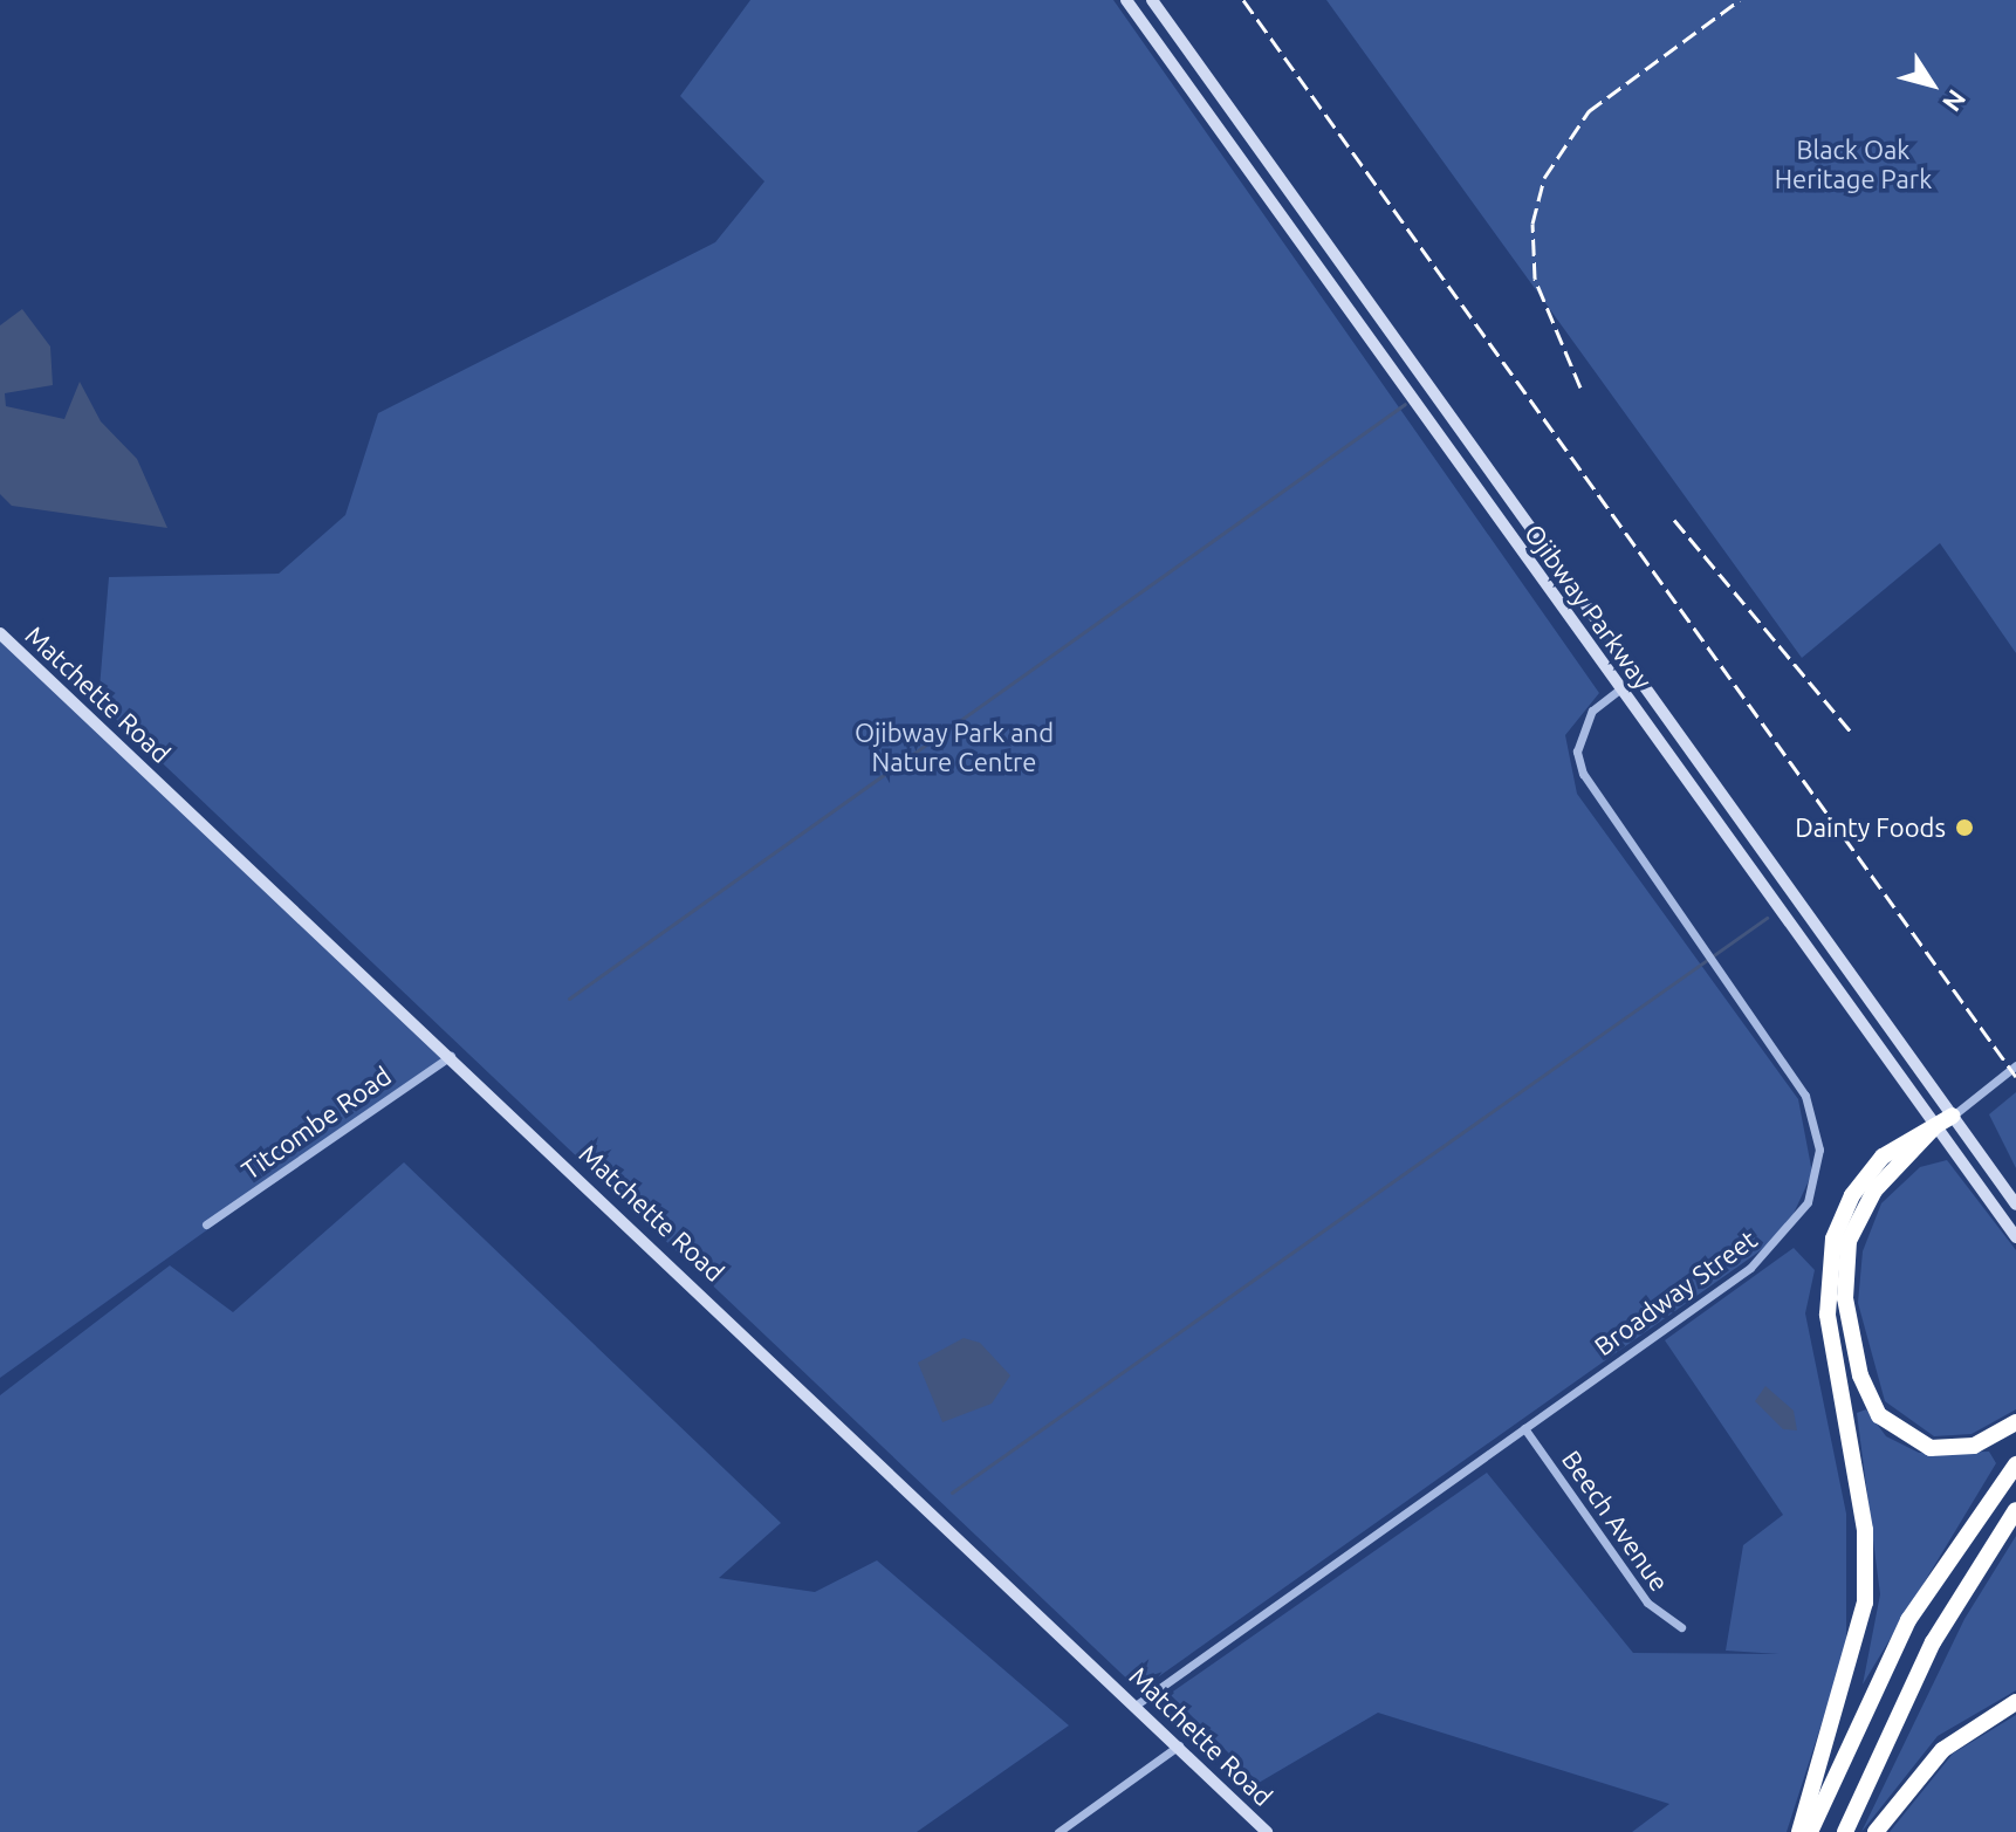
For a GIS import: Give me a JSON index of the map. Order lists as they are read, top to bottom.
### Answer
{
  "streets": {
    "main road": ["Ojibway Parkway", "Matchette Road"],
    "street": ["Titcombe Road", "Broadway Street", "Beech Avenue"]
  },
  "crossings": [
    ["Ojibway Parkway", "Broadway Street"],
    ["Matchette Road", "Titcombe Road"],
    ["Matchette Road", "Broadway Street"],
    ["Broadway Street", "Beech Avenue"]
  ],
  "parks": ["Black Oak Heritage Park", "Ojibway Park and Nature Centre"],
  "places": ["Dainty Foods"],
  "north": "bottom right"
}
